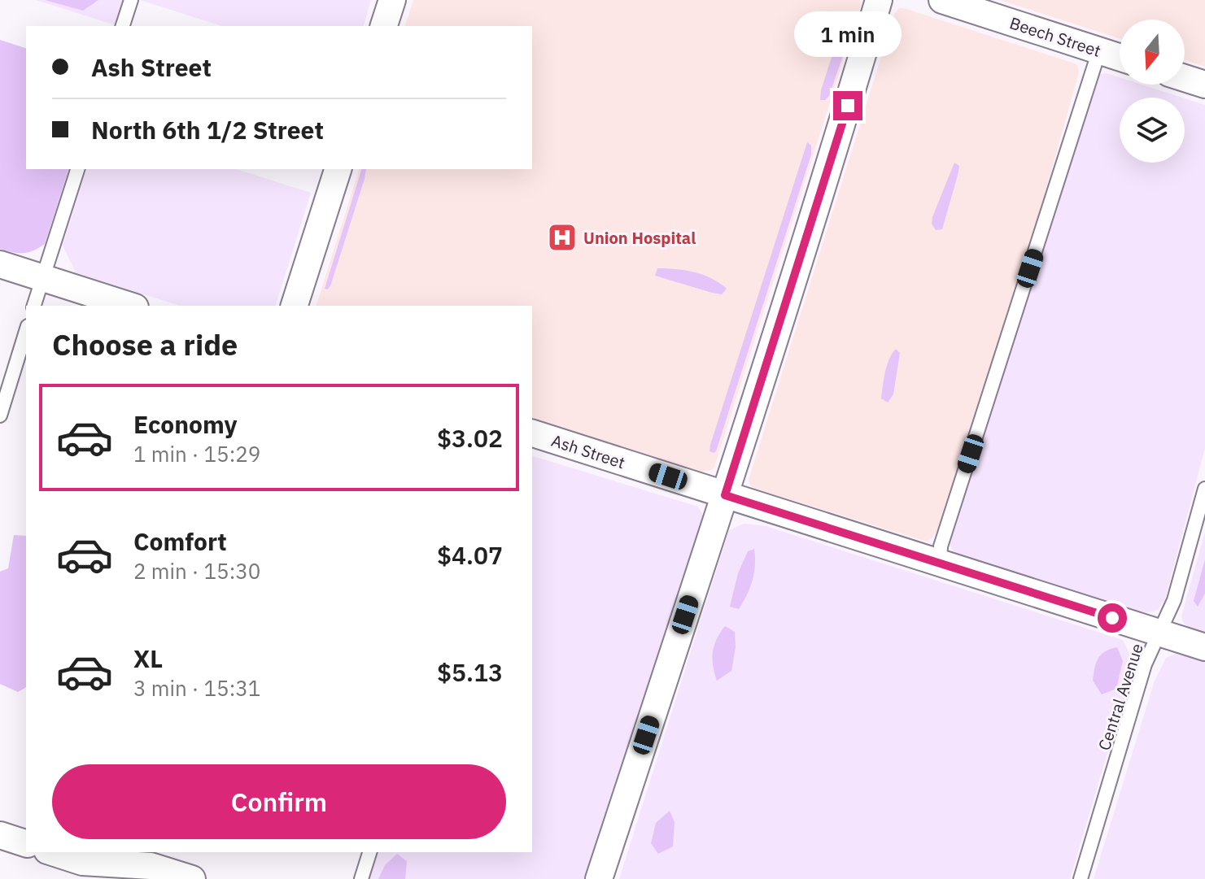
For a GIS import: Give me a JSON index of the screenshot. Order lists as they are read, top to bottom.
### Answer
{
  "streets": {
    "street": ["Beech Street", "Ash Street"],
    "lane": ["Central Avenue"]
  },
  "crossings": [
    ["Ash Street", "Central Avenue"]
  ],
  "places": {
    "hospital": ["Union Hospital"]
  },
  "north": "bottom",
  "page": {
    "bubble": "1 min",
    "banner": ["Ash Street", "North 6th 1/2 Street"],
    "heading": "Choose a ride",
    "list": [
      {
        "name": "Economy",
        "note": "1 min · 15:29",
        "value": "$3.02"
      },
      {
        "name": "Comfort",
        "note": "2 min · 15:30",
        "value": "$4.07"
      },
      {
        "name": "XL",
        "note": "3 min · 15:31",
        "value": "$5.13"
      }
    ],
    "buttons": "Confirm"
  }
}
